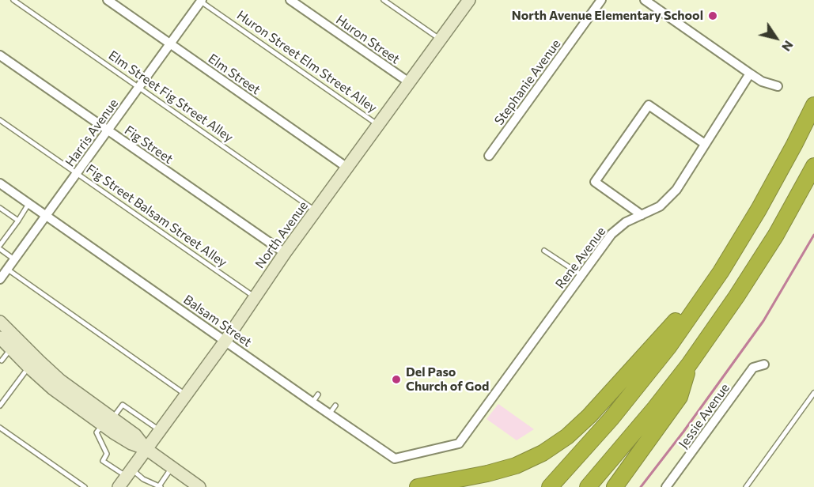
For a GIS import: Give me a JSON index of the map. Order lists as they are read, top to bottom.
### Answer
{
  "streets": {
    "street": [
      "Huron Street",
      "Elm Street",
      "Stephanie Avenue",
      "Harris Avenue",
      "Fig Street",
      "North Avenue",
      "Rene Avenue",
      "Balsam Street",
      "Jessie Avenue"
    ],
    "lane": ["Huron Street Elm Street Alley", "Elm Street Fig Street Alley", "Fig Street Balsam Street Alley"]
  },
  "crossings": [
    ["Huron Street", "North Avenue"],
    ["Huron Street Elm Street Alley", "Harris Avenue"],
    ["Huron Street Elm Street Alley", "North Avenue"],
    ["Elm Street", "Harris Avenue"],
    ["Elm Street", "North Avenue"],
    ["Elm Street Fig Street Alley", "Harris Avenue"],
    ["Elm Street Fig Street Alley", "North Avenue"],
    ["Harris Avenue", "Fig Street"],
    ["Harris Avenue", "Fig Street Balsam Street Alley"],
    ["Harris Avenue", "Balsam Street"],
    ["Fig Street", "North Avenue"],
    ["Fig Street Balsam Street Alley", "North Avenue"],
    ["North Avenue", "Balsam Street"],
    ["Rene Avenue", "Balsam Street"]
  ],
  "places": ["North Avenue Elementary School", "Del Paso Church of God"],
  "north": "bottom right"
}
